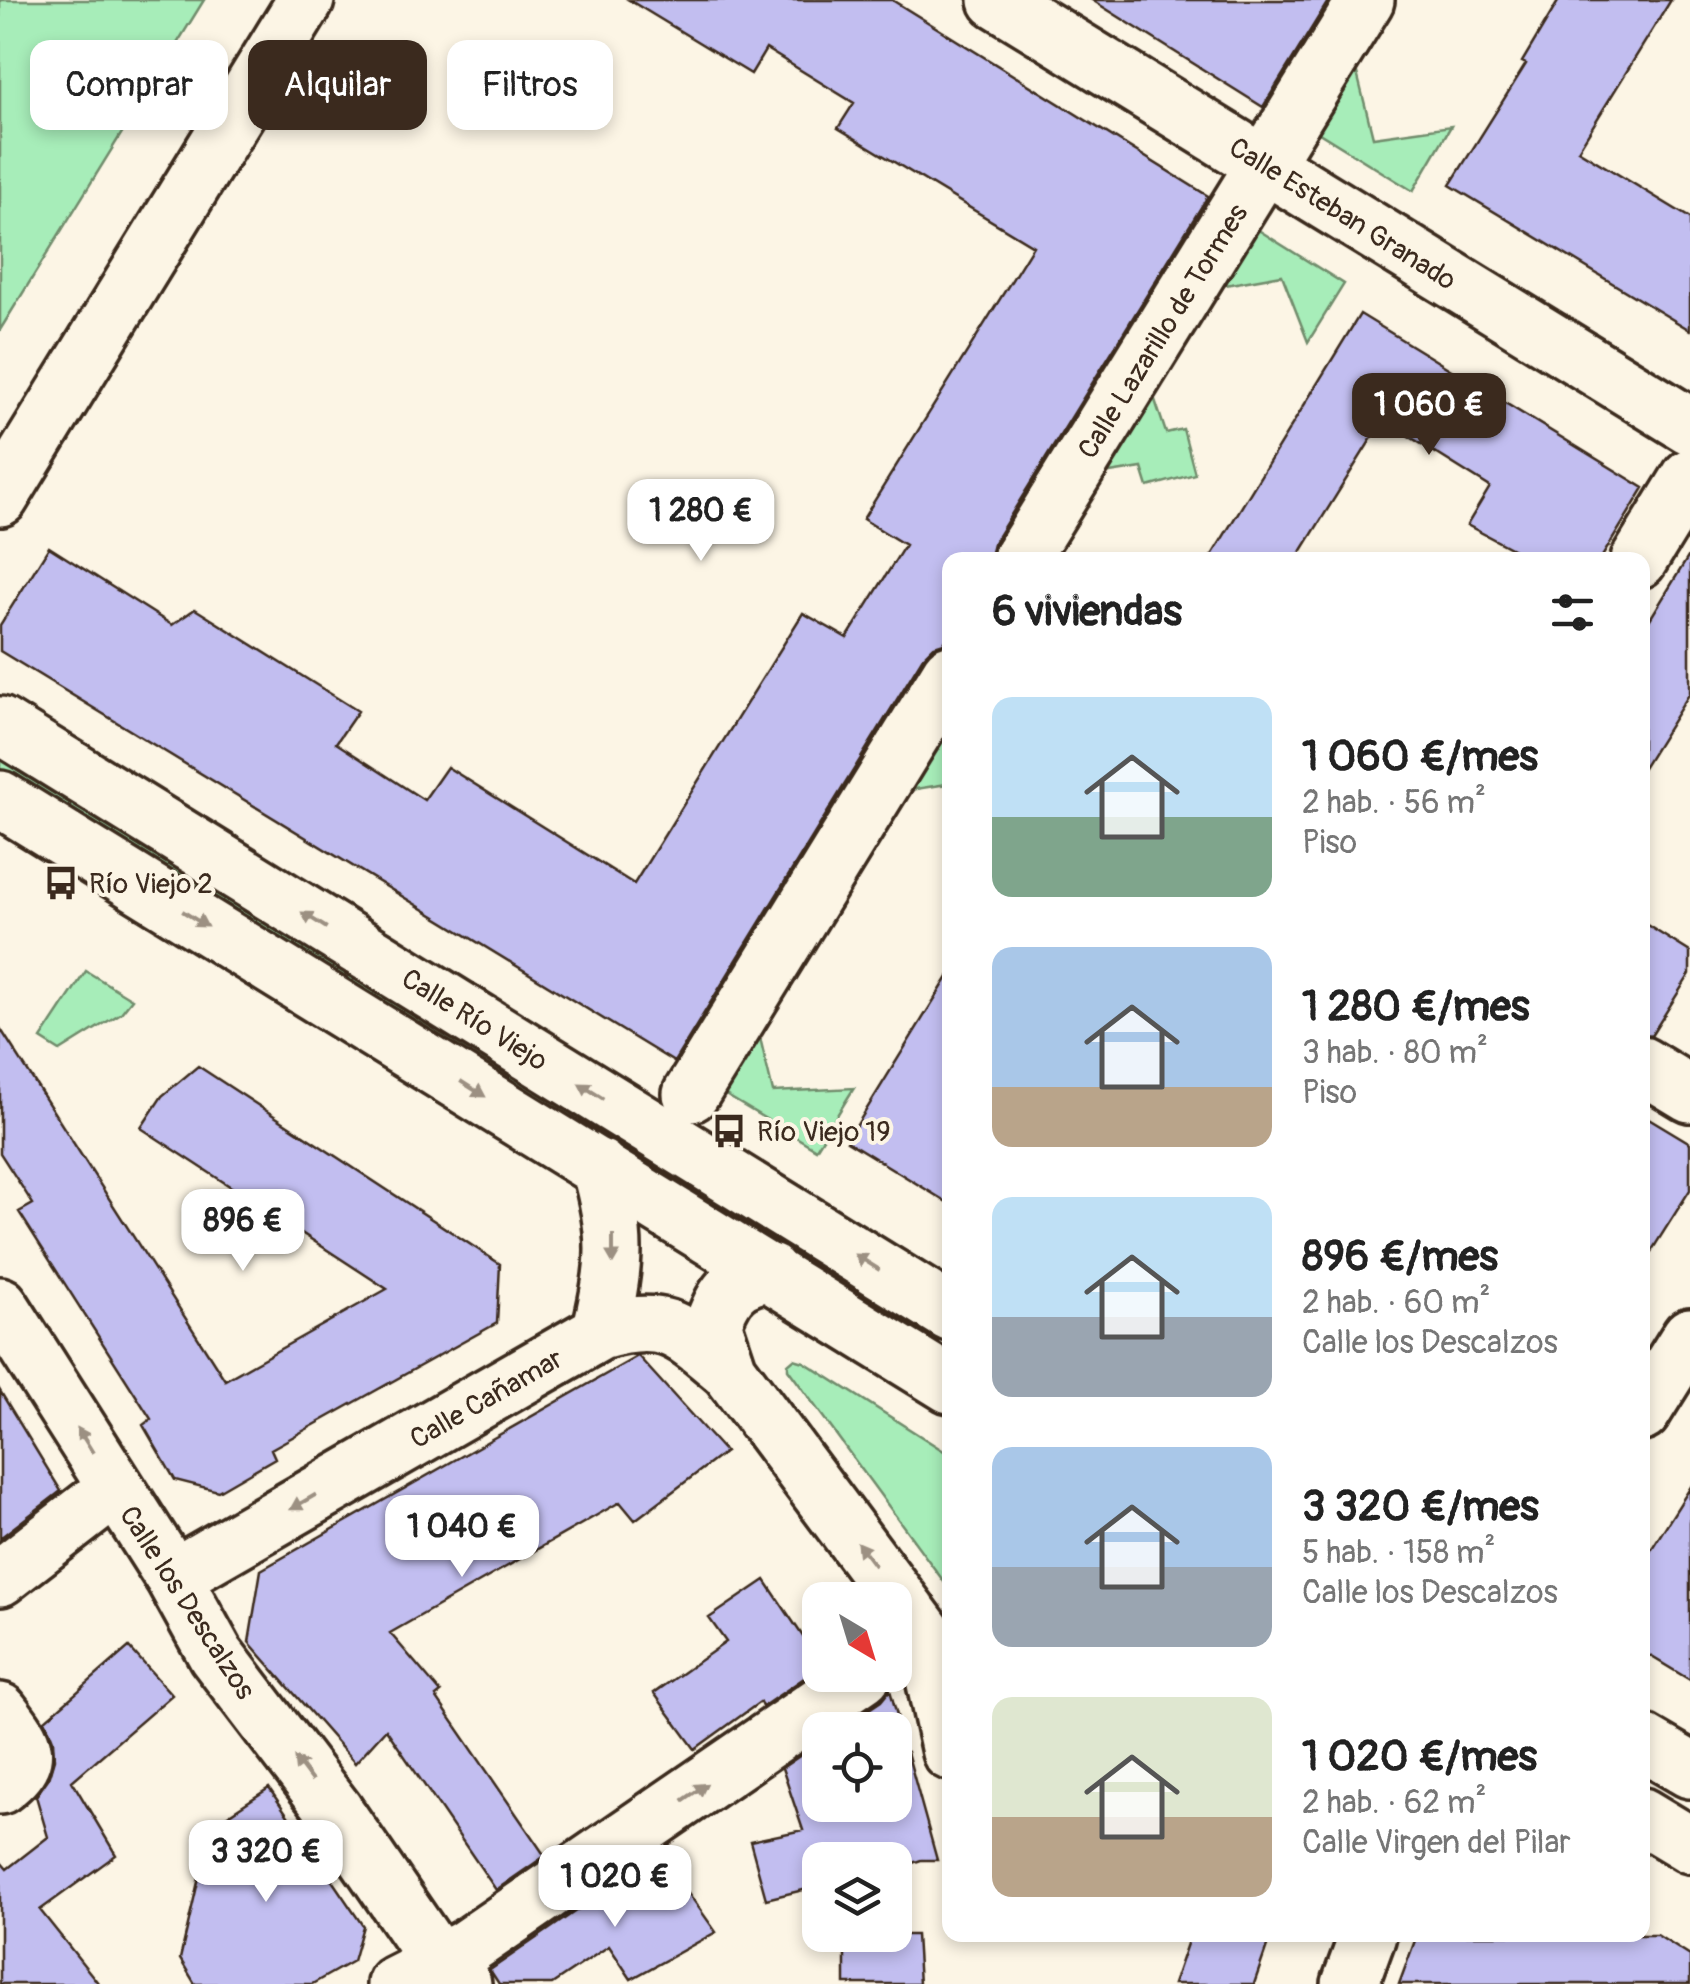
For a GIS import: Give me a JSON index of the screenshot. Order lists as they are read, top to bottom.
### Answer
{
  "streets": {
    "street": [
      "Calle Esteban Granado",
      "Calle Lazarillo de Tormes",
      "Calle Río Viejo",
      "Calle Cañamar",
      "Calle los Descalzos"
    ]
  },
  "crossings": [
    ["Calle Esteban Granado", "Calle Lazarillo de Tormes"],
    ["Calle Cañamar", "Calle los Descalzos"]
  ],
  "one_way": ["Calle los Descalzos"],
  "places": {
    "bus stop": ["Río Viejo 2", "Río Viejo 19"]
  },
  "north": "bottom right",
  "page": {
    "chip": ["Comprar", "Alquilar", "Filtros"],
    "price": [
      "1 060 €",
      "1 280 €",
      "896 €",
      "1 040 €",
      "3 320 €",
      "1 020 €"
    ],
    "heading": "6 viviendas",
    "list": [
      {
        "name": "1 060 €/mes",
        "note": "2 hab. · 56 m² · Piso"
      },
      {
        "name": "1 280 €/mes",
        "note": "3 hab. · 80 m² · Piso"
      },
      {
        "name": "896 €/mes",
        "note": "2 hab. · 60 m² · Calle los Descalzos"
      },
      {
        "name": "3 320 €/mes",
        "note": "5 hab. · 158 m² · Calle los Descalzos"
      },
      {
        "name": "1 020 €/mes",
        "note": "2 hab. · 62 m² · Calle Virgen del Pilar"
      }
    ]
  }
}
